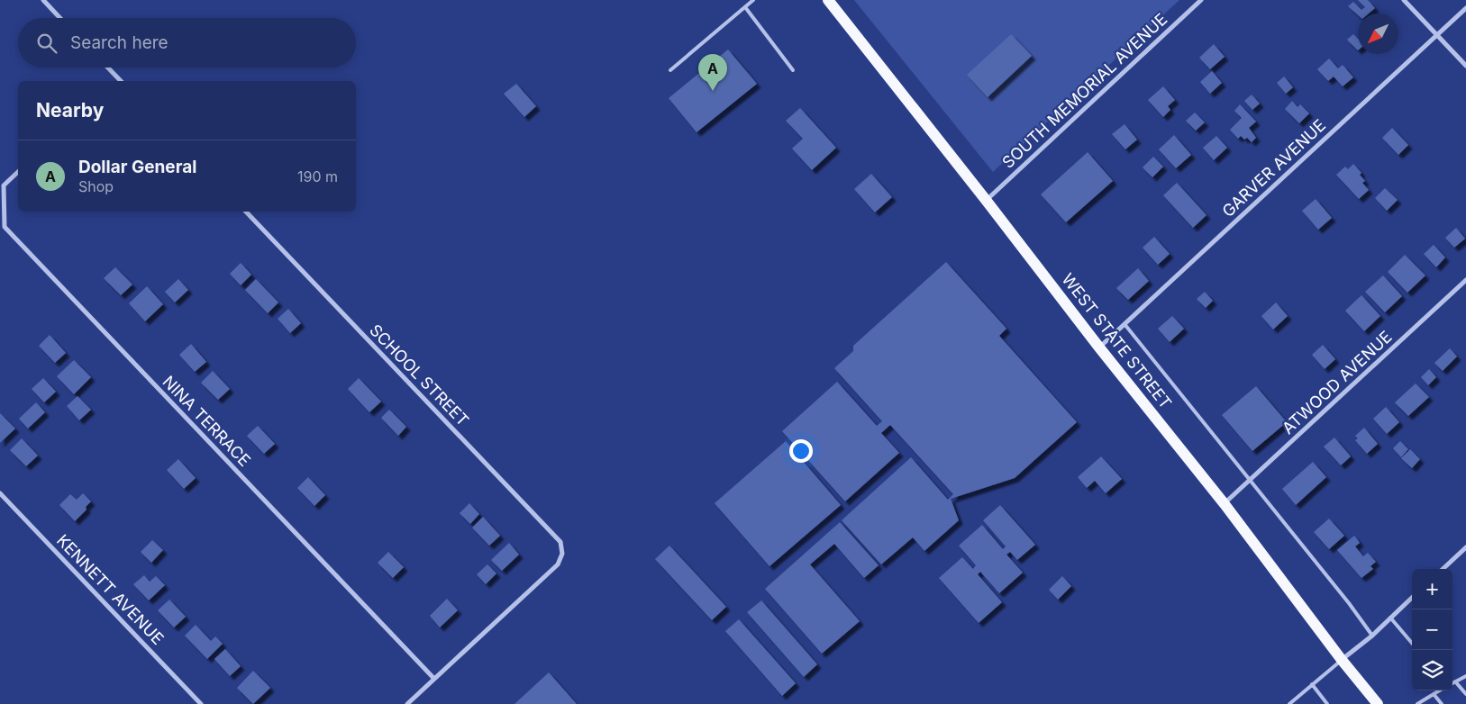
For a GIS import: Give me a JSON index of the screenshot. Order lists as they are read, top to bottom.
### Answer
{
  "streets": {
    "main road": ["WEST STATE STREET"],
    "street": [
      "SOUTH MEMORIAL AVENUE",
      "GARVER AVENUE",
      "SCHOOL STREET",
      "ATWOOD AVENUE",
      "NINA TERRACE",
      "KENNETT AVENUE"
    ]
  },
  "crossings": [
    ["SOUTH MEMORIAL AVENUE", "WEST STATE STREET"],
    ["GARVER AVENUE", "WEST STATE STREET"],
    ["WEST STATE STREET", "ATWOOD AVENUE"],
    ["SCHOOL STREET", "NINA TERRACE"]
  ],
  "north": "bottom left",
  "page": {
    "search": "Search here",
    "pins": "A",
    "heading": "Nearby",
    "list": [
      {
        "mark": "A",
        "name": "Dollar General",
        "note": "Shop",
        "value": "190 m"
      }
    ],
    "map_buttons": ["+", "−"]
  }
}
